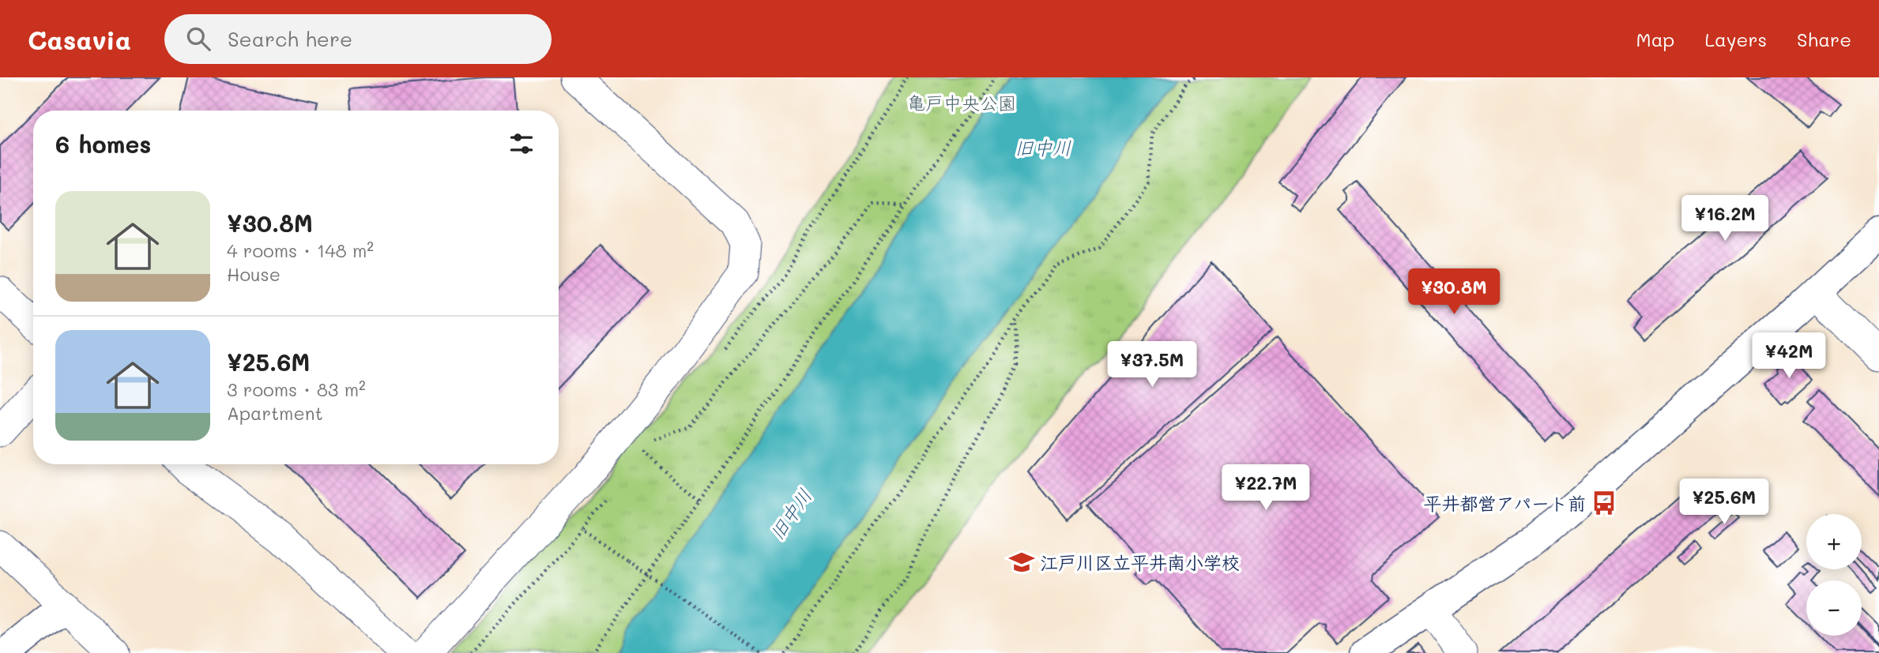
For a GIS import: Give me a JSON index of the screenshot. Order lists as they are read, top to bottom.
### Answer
{
  "water": ["旧中川"],
  "parks": ["亀戸中央公園"],
  "places": {
    "bus stop": ["平井都営アパート前"],
    "school or university": ["江戸川区立平井南小学校"]
  },
  "page": {
    "header": "Casavia",
    "search": "Search here",
    "nav": ["Map", "Layers", "Share"],
    "heading": "6 homes",
    "list": [
      {
        "name": "¥30.8M",
        "note": "4 rooms · 148 m² · House"
      },
      {
        "name": "¥25.6M",
        "note": "3 rooms · 83 m² · Apartment"
      }
    ],
    "price": [
      "¥16.2M",
      "¥30.8M",
      "¥42M",
      "¥37.5M",
      "¥22.7M",
      "¥25.6M"
    ],
    "map_buttons": ["+", "−"]
  }
}
